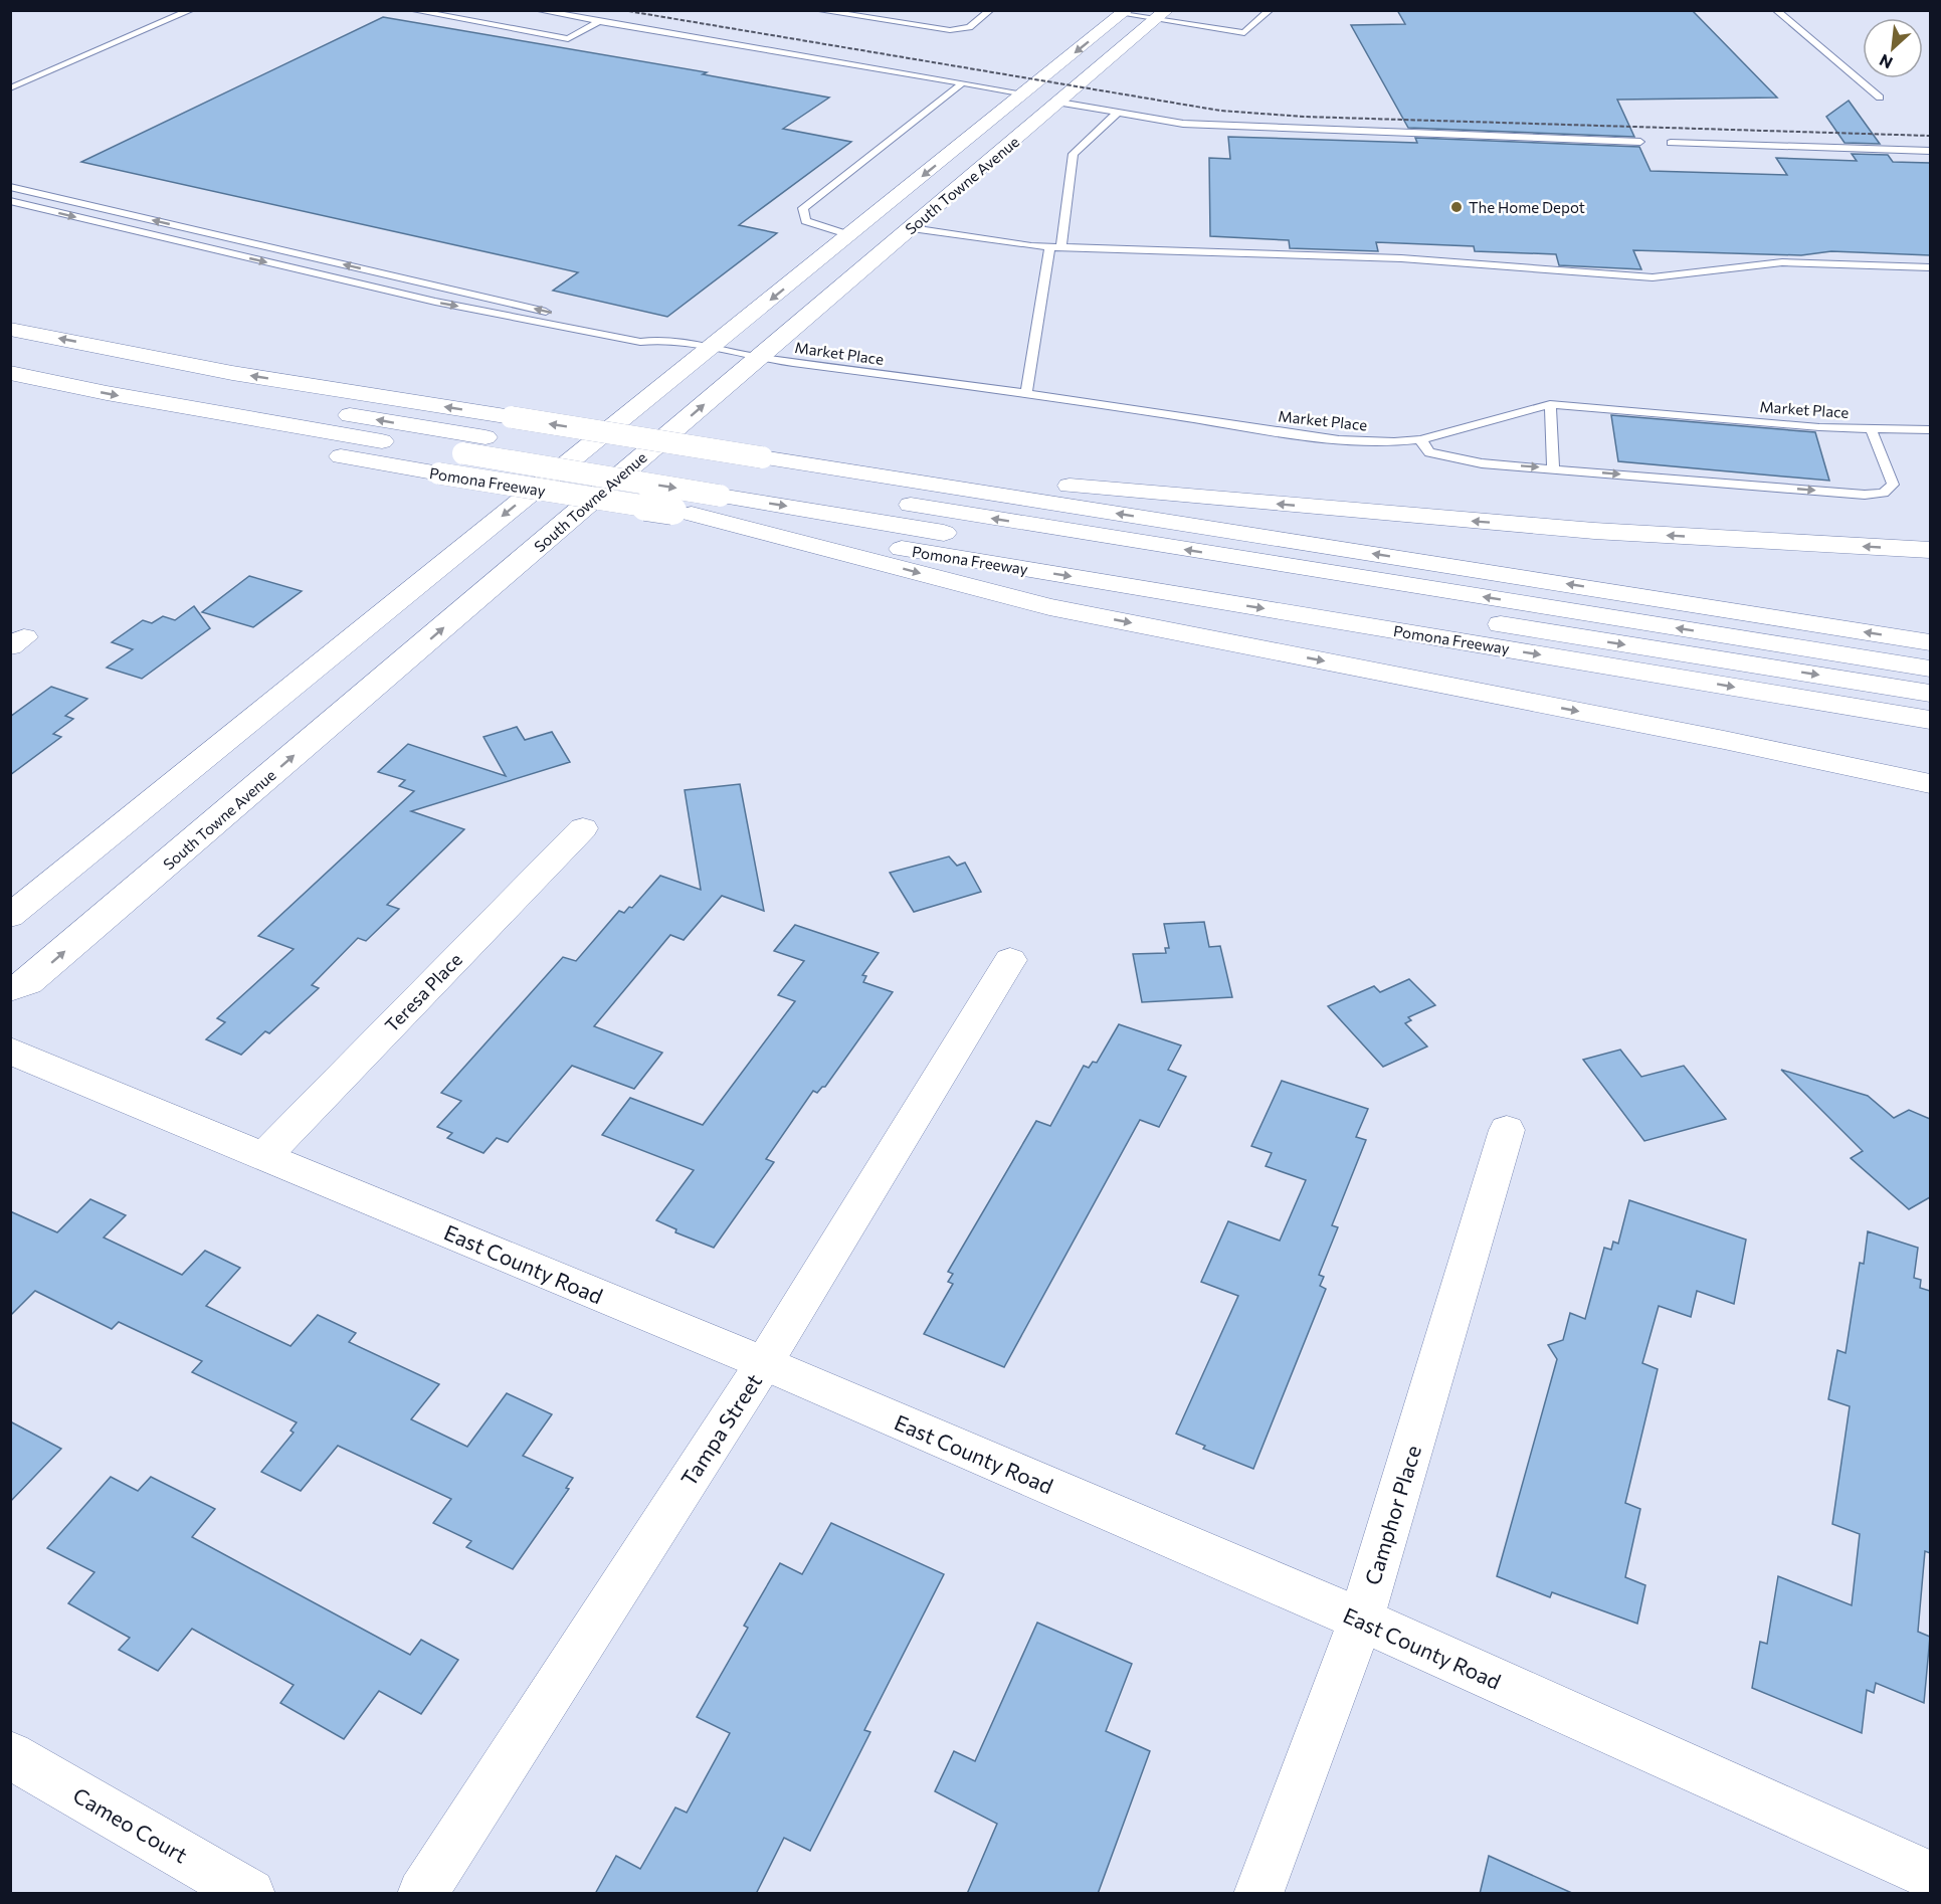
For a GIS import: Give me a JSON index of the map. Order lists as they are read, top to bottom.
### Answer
{
  "streets": {
    "main road": [
      "South Towne Avenue",
      "Pomona Freeway",
      "Teresa Place",
      "East County Road",
      "Tampa Street",
      "Camphor Place",
      "Cameo Court"
    ],
    "lane": ["Market Place"]
  },
  "crossings": [
    ["South Towne Avenue", "Market Place"],
    ["Teresa Place", "East County Road"],
    ["East County Road", "Tampa Street"],
    ["East County Road", "Camphor Place"]
  ],
  "places": ["The Home Depot"],
  "north": "bottom left"
}
